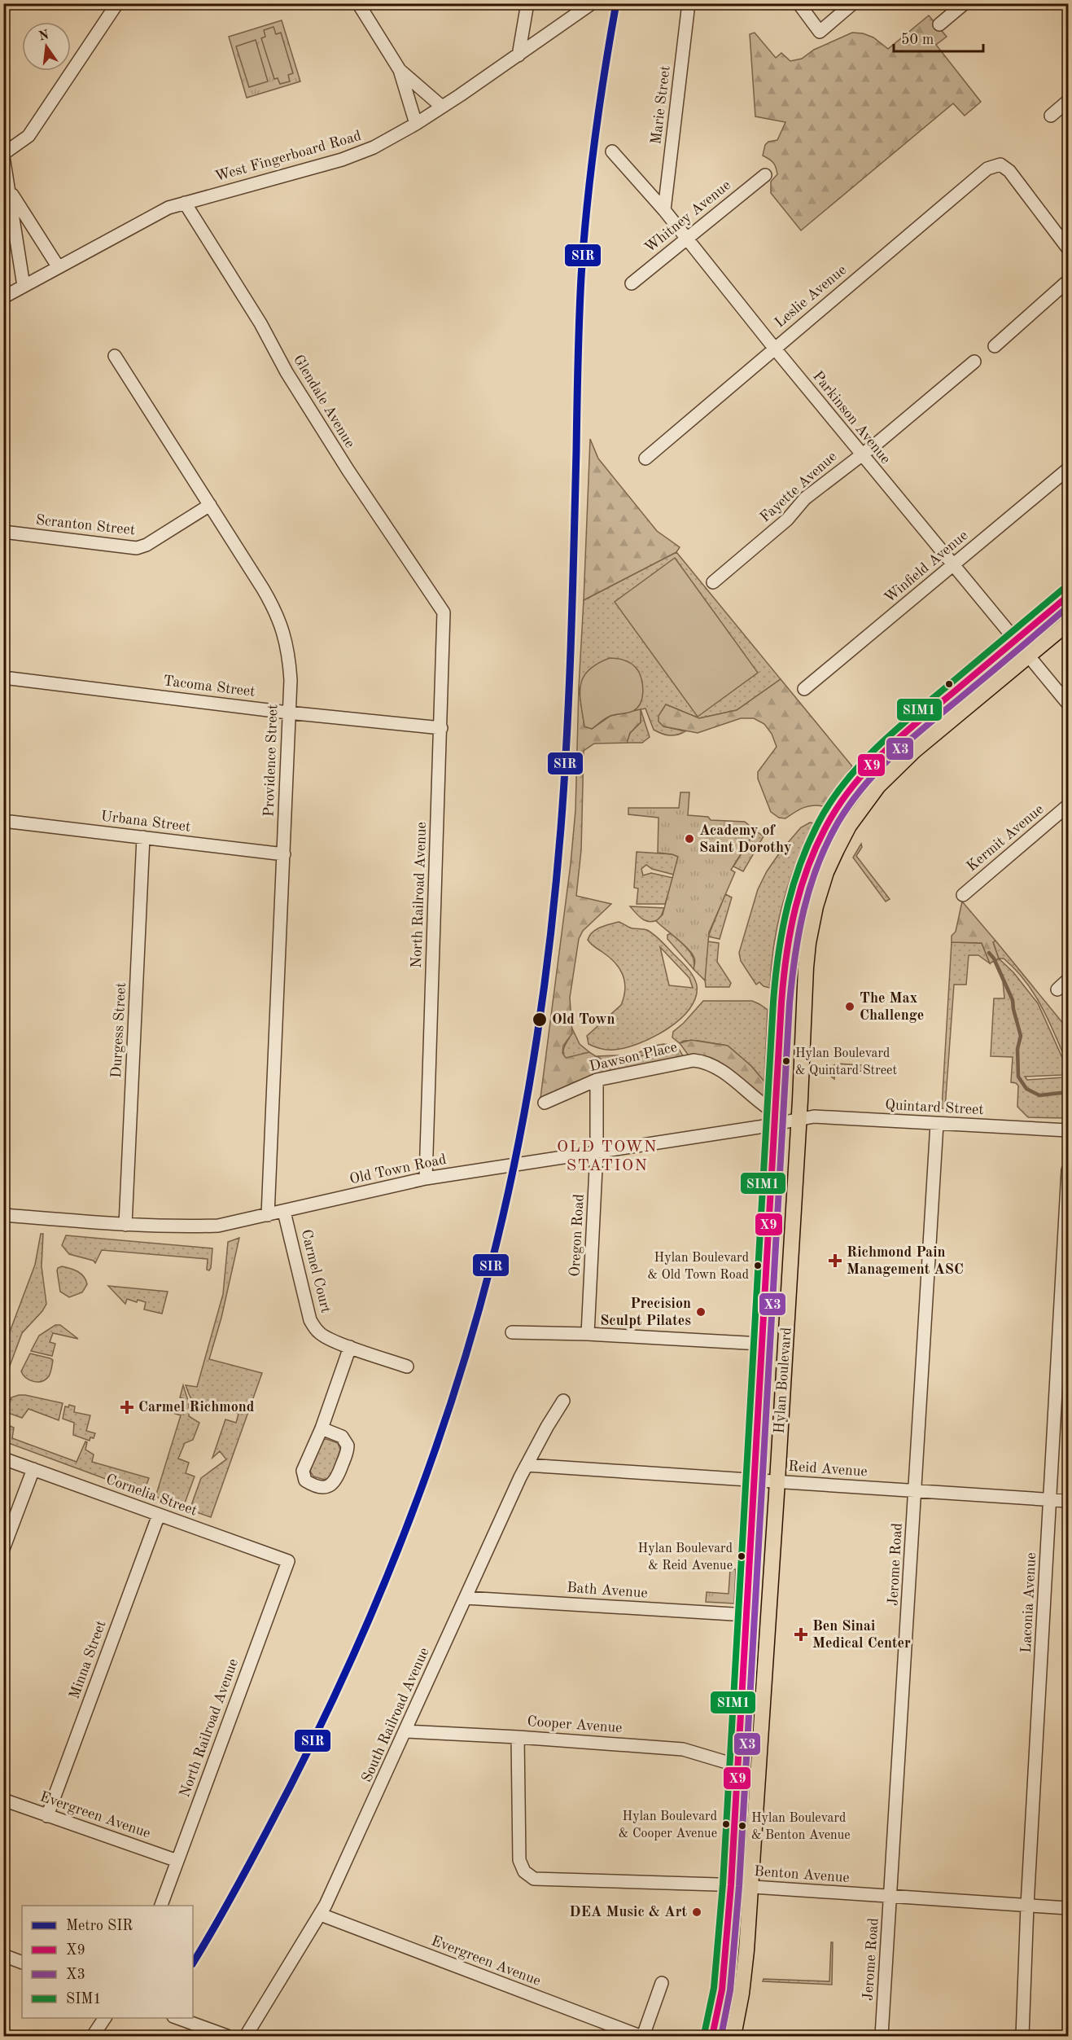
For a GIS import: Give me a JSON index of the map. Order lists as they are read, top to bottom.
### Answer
{
  "streets": {
    "main road": ["Hylan Boulevard"],
    "street": [
      "Marie Street",
      "West Fingerboard Road",
      "Whitney Avenue",
      "Leslie Avenue",
      "Glendale Avenue",
      "Parkinson Avenue",
      "Fayette Avenue",
      "Scranton Street",
      "Winfield Avenue",
      "Tacoma Street",
      "Providence Street",
      "Urbana Street",
      "Kermit Avenue",
      "North Railroad Avenue",
      "Durgess Street",
      "Dawson Place",
      "Quintard Street",
      "Old Town Road",
      "Oregon Road",
      "Carmel Court",
      "Reid Avenue",
      "Cornelia Street",
      "Jerome Road",
      "Bath Avenue",
      "Laconia Avenue",
      "Minna Street",
      "South Railroad Avenue",
      "Cooper Avenue",
      "Evergreen Avenue",
      "Benton Avenue"
    ]
  },
  "crossings": [
    ["Marie Street", "Parkinson Avenue"],
    ["West Fingerboard Road", "Glendale Avenue"],
    ["Whitney Avenue", "Parkinson Avenue"],
    ["Leslie Avenue", "Parkinson Avenue"],
    ["Glendale Avenue", "North Railroad Avenue"],
    ["Parkinson Avenue", "Fayette Avenue"],
    ["Parkinson Avenue", "Winfield Avenue"],
    ["Parkinson Avenue", "Hylan Boulevard"],
    ["Scranton Street", "Providence Street"],
    ["Tacoma Street", "Providence Street"],
    ["Tacoma Street", "North Railroad Avenue"],
    ["Providence Street", "Urbana Street"],
    ["Providence Street", "Old Town Road"],
    ["Urbana Street", "Durgess Street"],
    ["North Railroad Avenue", "Old Town Road"],
    ["North Railroad Avenue", "Cornelia Street"],
    ["North Railroad Avenue", "Evergreen Avenue"],
    ["Durgess Street", "Old Town Road"],
    ["Dawson Place", "Old Town Road"],
    ["Dawson Place", "Oregon Road"],
    ["Dawson Place", "Hylan Boulevard"],
    ["Quintard Street", "Old Town Road"],
    ["Quintard Street", "Hylan Boulevard"],
    ["Quintard Street", "Jerome Road"],
    ["Old Town Road", "Oregon Road"],
    ["Old Town Road", "Carmel Court"],
    ["Old Town Road", "Hylan Boulevard"],
    ["Hylan Boulevard", "Reid Avenue"],
    ["Hylan Boulevard", "Bath Avenue"],
    ["Hylan Boulevard", "Cooper Avenue"],
    ["Hylan Boulevard", "Benton Avenue"],
    ["Reid Avenue", "Jerome Road"],
    ["Reid Avenue", "Laconia Avenue"],
    ["Reid Avenue", "South Railroad Avenue"],
    ["Cornelia Street", "Minna Street"],
    ["Jerome Road", "Benton Avenue"],
    ["Bath Avenue", "South Railroad Avenue"],
    ["Laconia Avenue", "Benton Avenue"],
    ["Minna Street", "Evergreen Avenue"],
    ["South Railroad Avenue", "Cooper Avenue"],
    ["South Railroad Avenue", "Evergreen Avenue"],
    ["Cooper Avenue", "Benton Avenue"]
  ],
  "districts": ["OLD TOWN STATION"],
  "places": {
    "other": [
      "Academy of Saint Dorothy",
      "The Max Challenge",
      "Old Town",
      "Hylan Boulevard & Quintard Street",
      "Hylan Boulevard & Old Town Road",
      "Precision Sculpt Pilates",
      "Hylan Boulevard & Reid Avenue",
      "Hylan Boulevard & Cooper Avenue",
      "Hylan Boulevard & Benton Avenue",
      "DEA Music & Art"
    ],
    "health": ["Richmond Pain Management ASC", "Carmel Richmond", "Ben Sinai Medical Center"]
  },
  "lines": [
    "metro line SIR",
    "transit line SIM1",
    "transit line X9",
    "transit line X3"
  ],
  "legend": [
    "Metro SIR",
    "X9",
    "X3",
    "SIM1"
  ],
  "scale_bar": "50 m",
  "north": "top"
}
